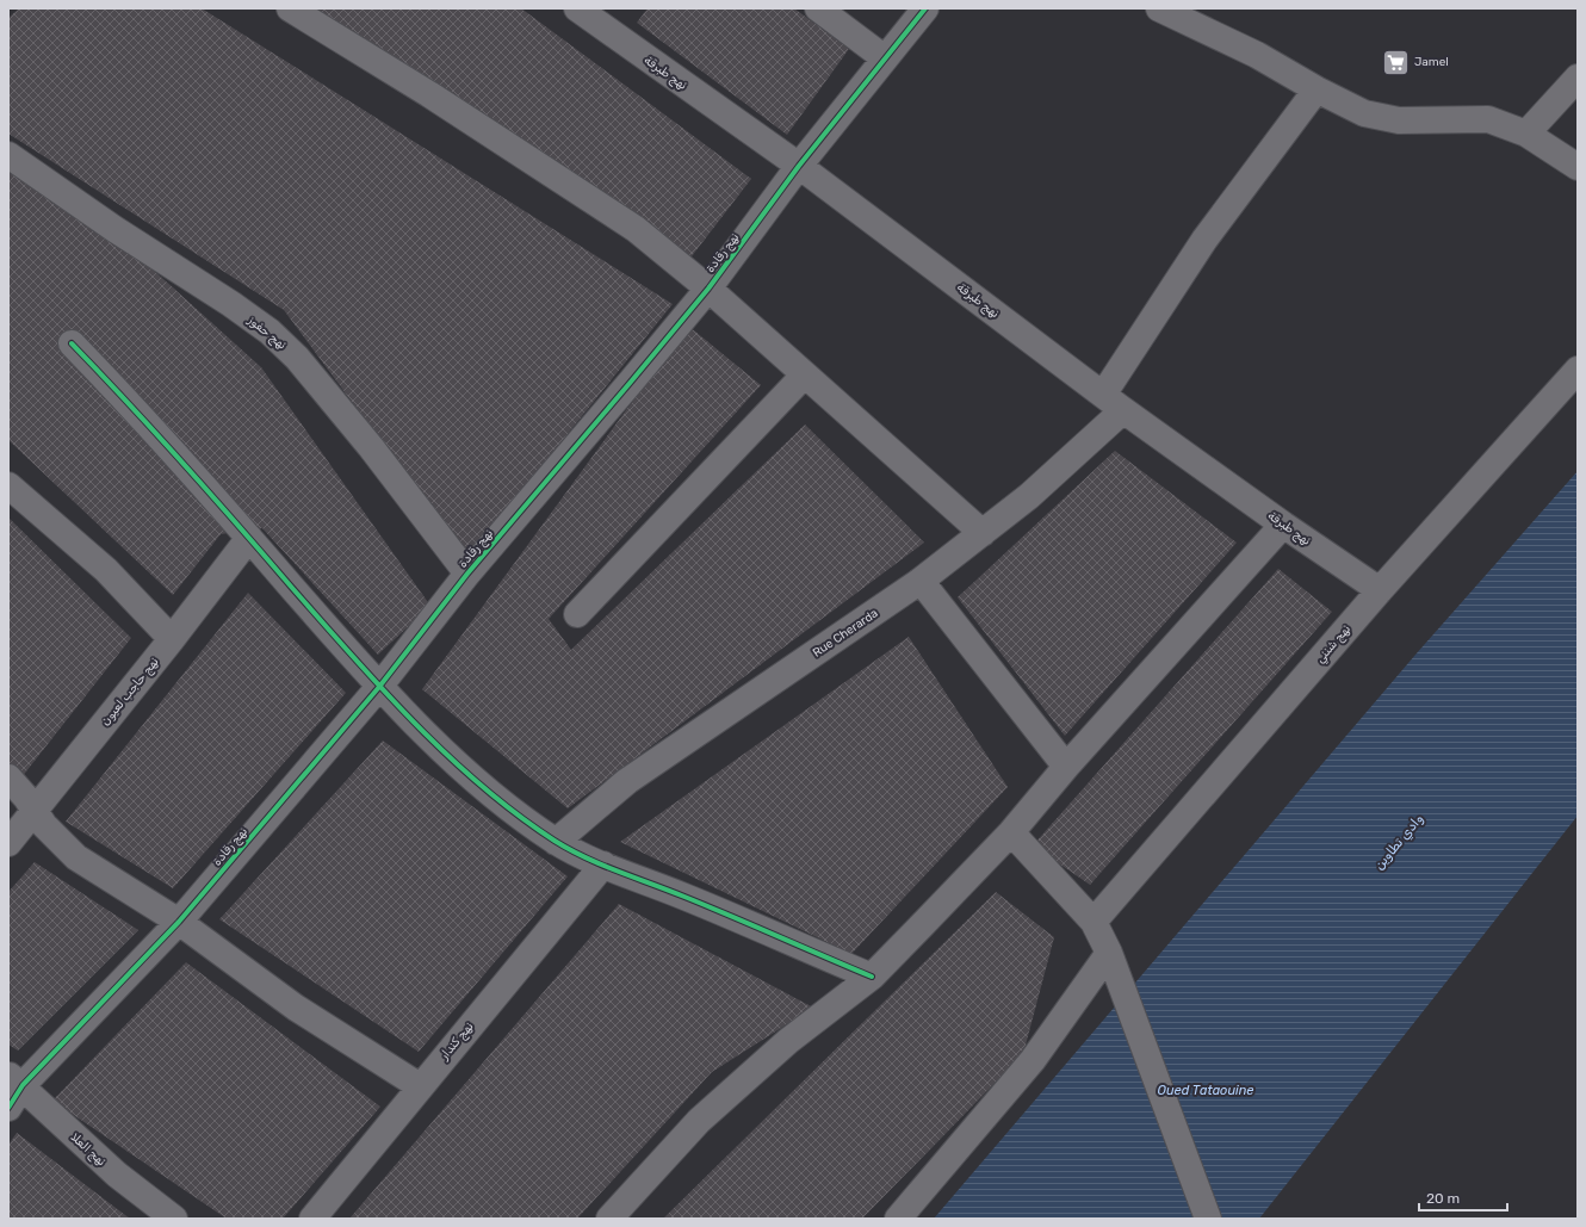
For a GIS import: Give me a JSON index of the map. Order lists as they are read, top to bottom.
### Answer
{
  "streets": {
    "street": [
      "نهج طبرقة",
      "نهج رقادة",
      "نهج حفوز",
      "Rue Cherarda",
      "نهج شنني",
      "نهج حاجب لعيون",
      "نهج كندار",
      "نهج العلا"
    ]
  },
  "crossings": [
    ["نهج طبرقة", "نهج رقادة"],
    ["نهج طبرقة", "Rue Cherarda"],
    ["نهج طبرقة", "نهج شنني"],
    ["نهج رقادة", "نهج حفوز"],
    ["نهج رقادة", "نهج العلا"]
  ],
  "water": ["وادي تطاوين", "Oued Tataouine"],
  "places": {
    "supermarket": ["Jamel"]
  },
  "scale_bar": "20 m"
}
